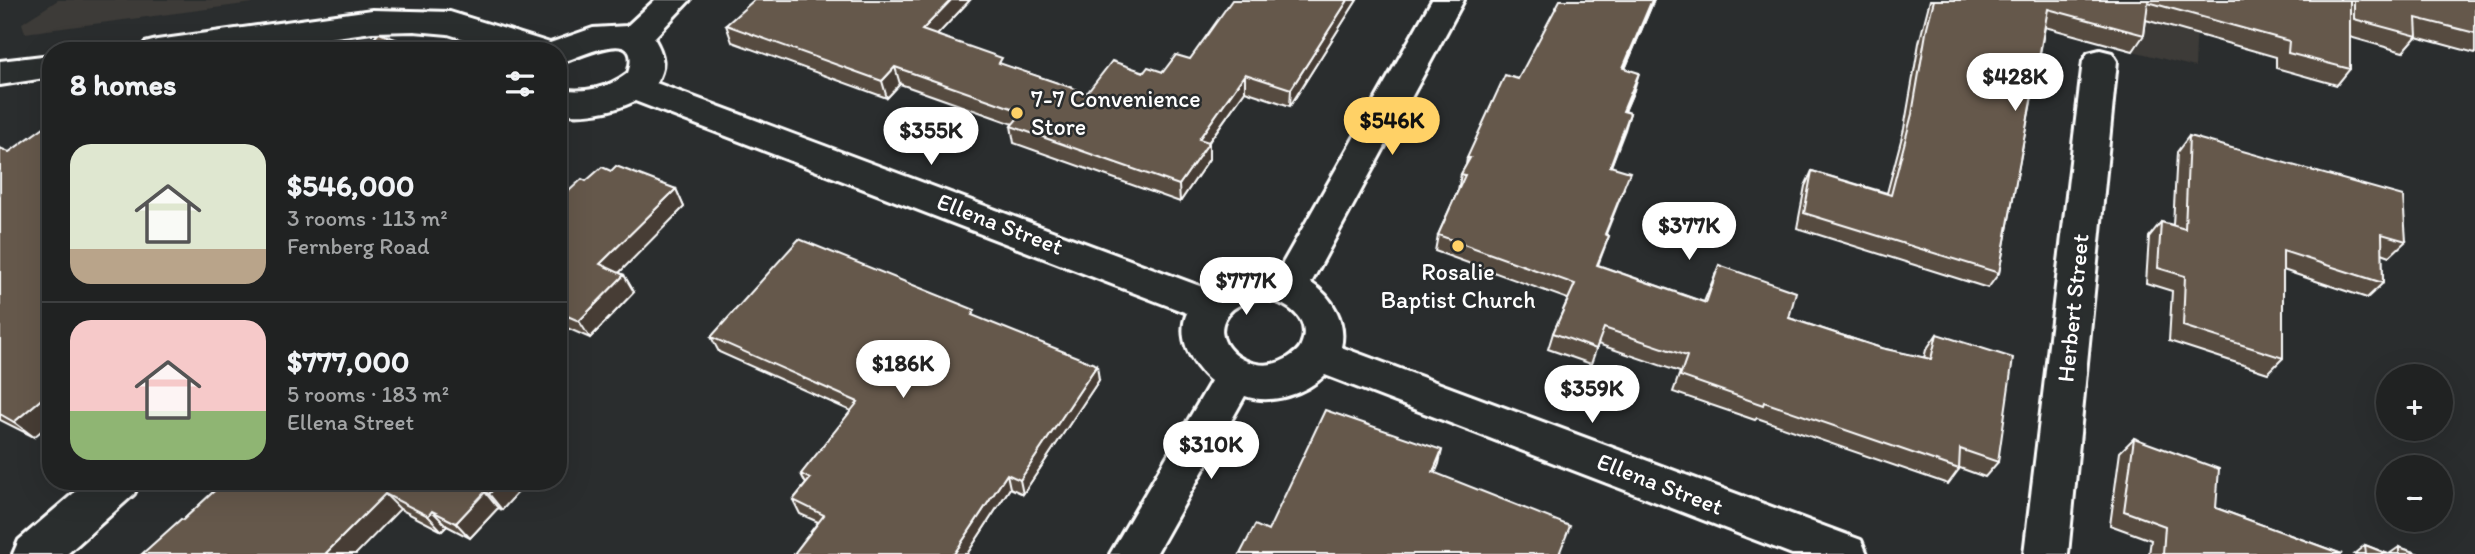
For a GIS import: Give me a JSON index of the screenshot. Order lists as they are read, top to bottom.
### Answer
{
  "streets": {
    "street": ["Ellena Street", "Herbert Street"]
  },
  "places": ["7-7 Convenience Store", "Rosalie Baptist Church"],
  "page": {
    "heading": "8 homes",
    "price": [
      "$428K",
      "$546K",
      "$355K",
      "$377K",
      "$777K",
      "$186K",
      "$359K",
      "$310K"
    ],
    "list": [
      {
        "name": "$546,000",
        "note": "3 rooms · 113 m² · Fernberg Road"
      },
      {
        "name": "$777,000",
        "note": "5 rooms · 183 m² · Ellena Street"
      }
    ],
    "map_buttons": ["+", "−"]
  }
}
